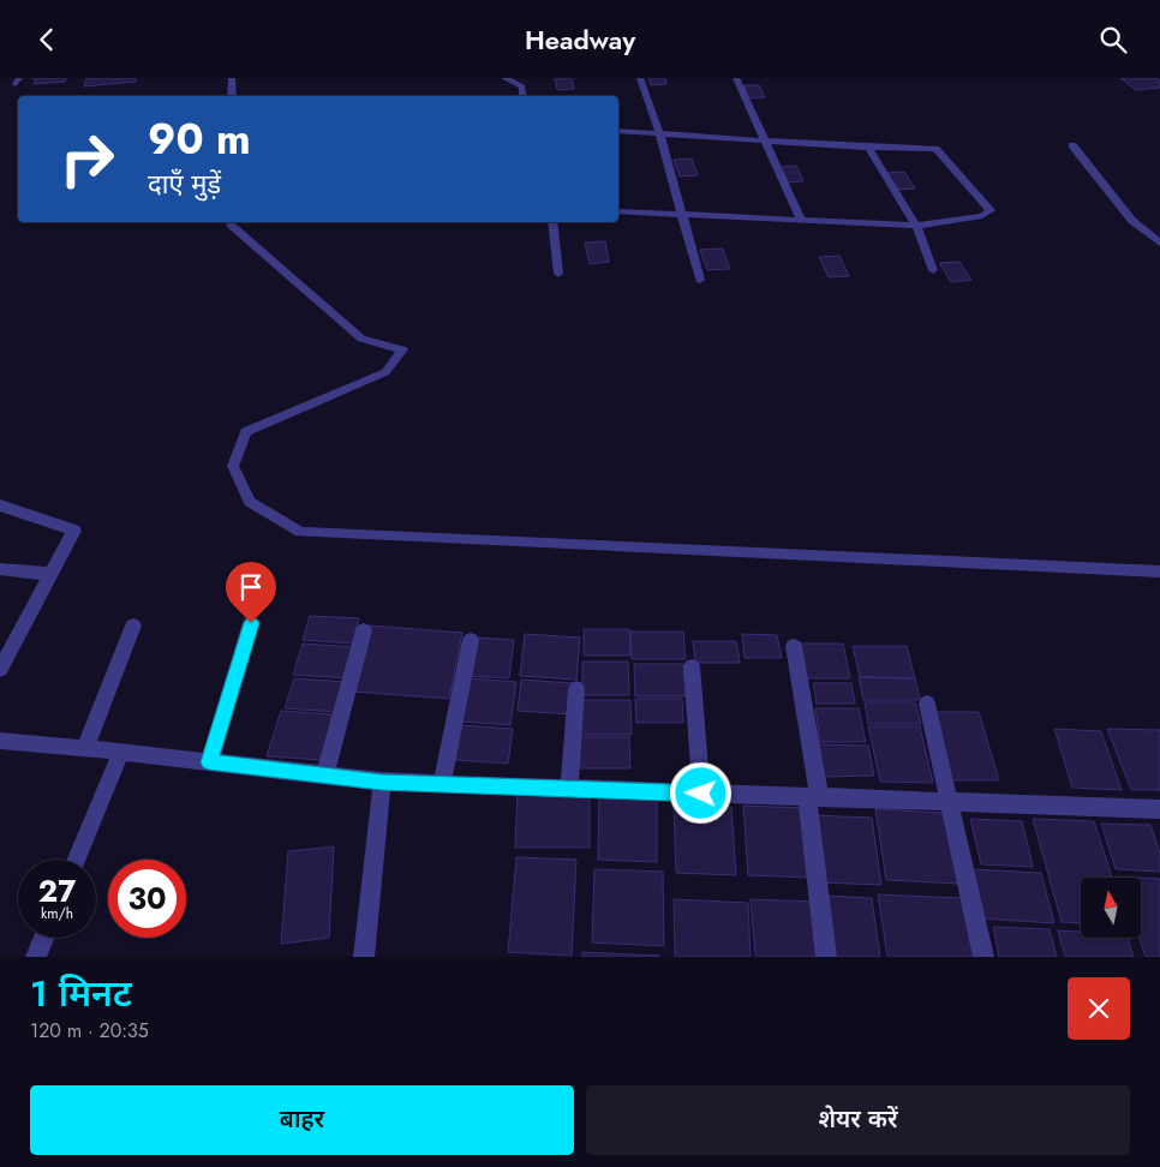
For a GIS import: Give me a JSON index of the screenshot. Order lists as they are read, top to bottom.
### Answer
{
  "north": "top",
  "page": {
    "header": "Headway",
    "turn": ["90 m", "दाएँ मुड़ें"],
    "speed": "27 km/h",
    "limit": "30",
    "heading": ["1 मिनट", "120 m · 20:35"],
    "buttons": ["बाहर", "शेयर करें"]
  }
}
